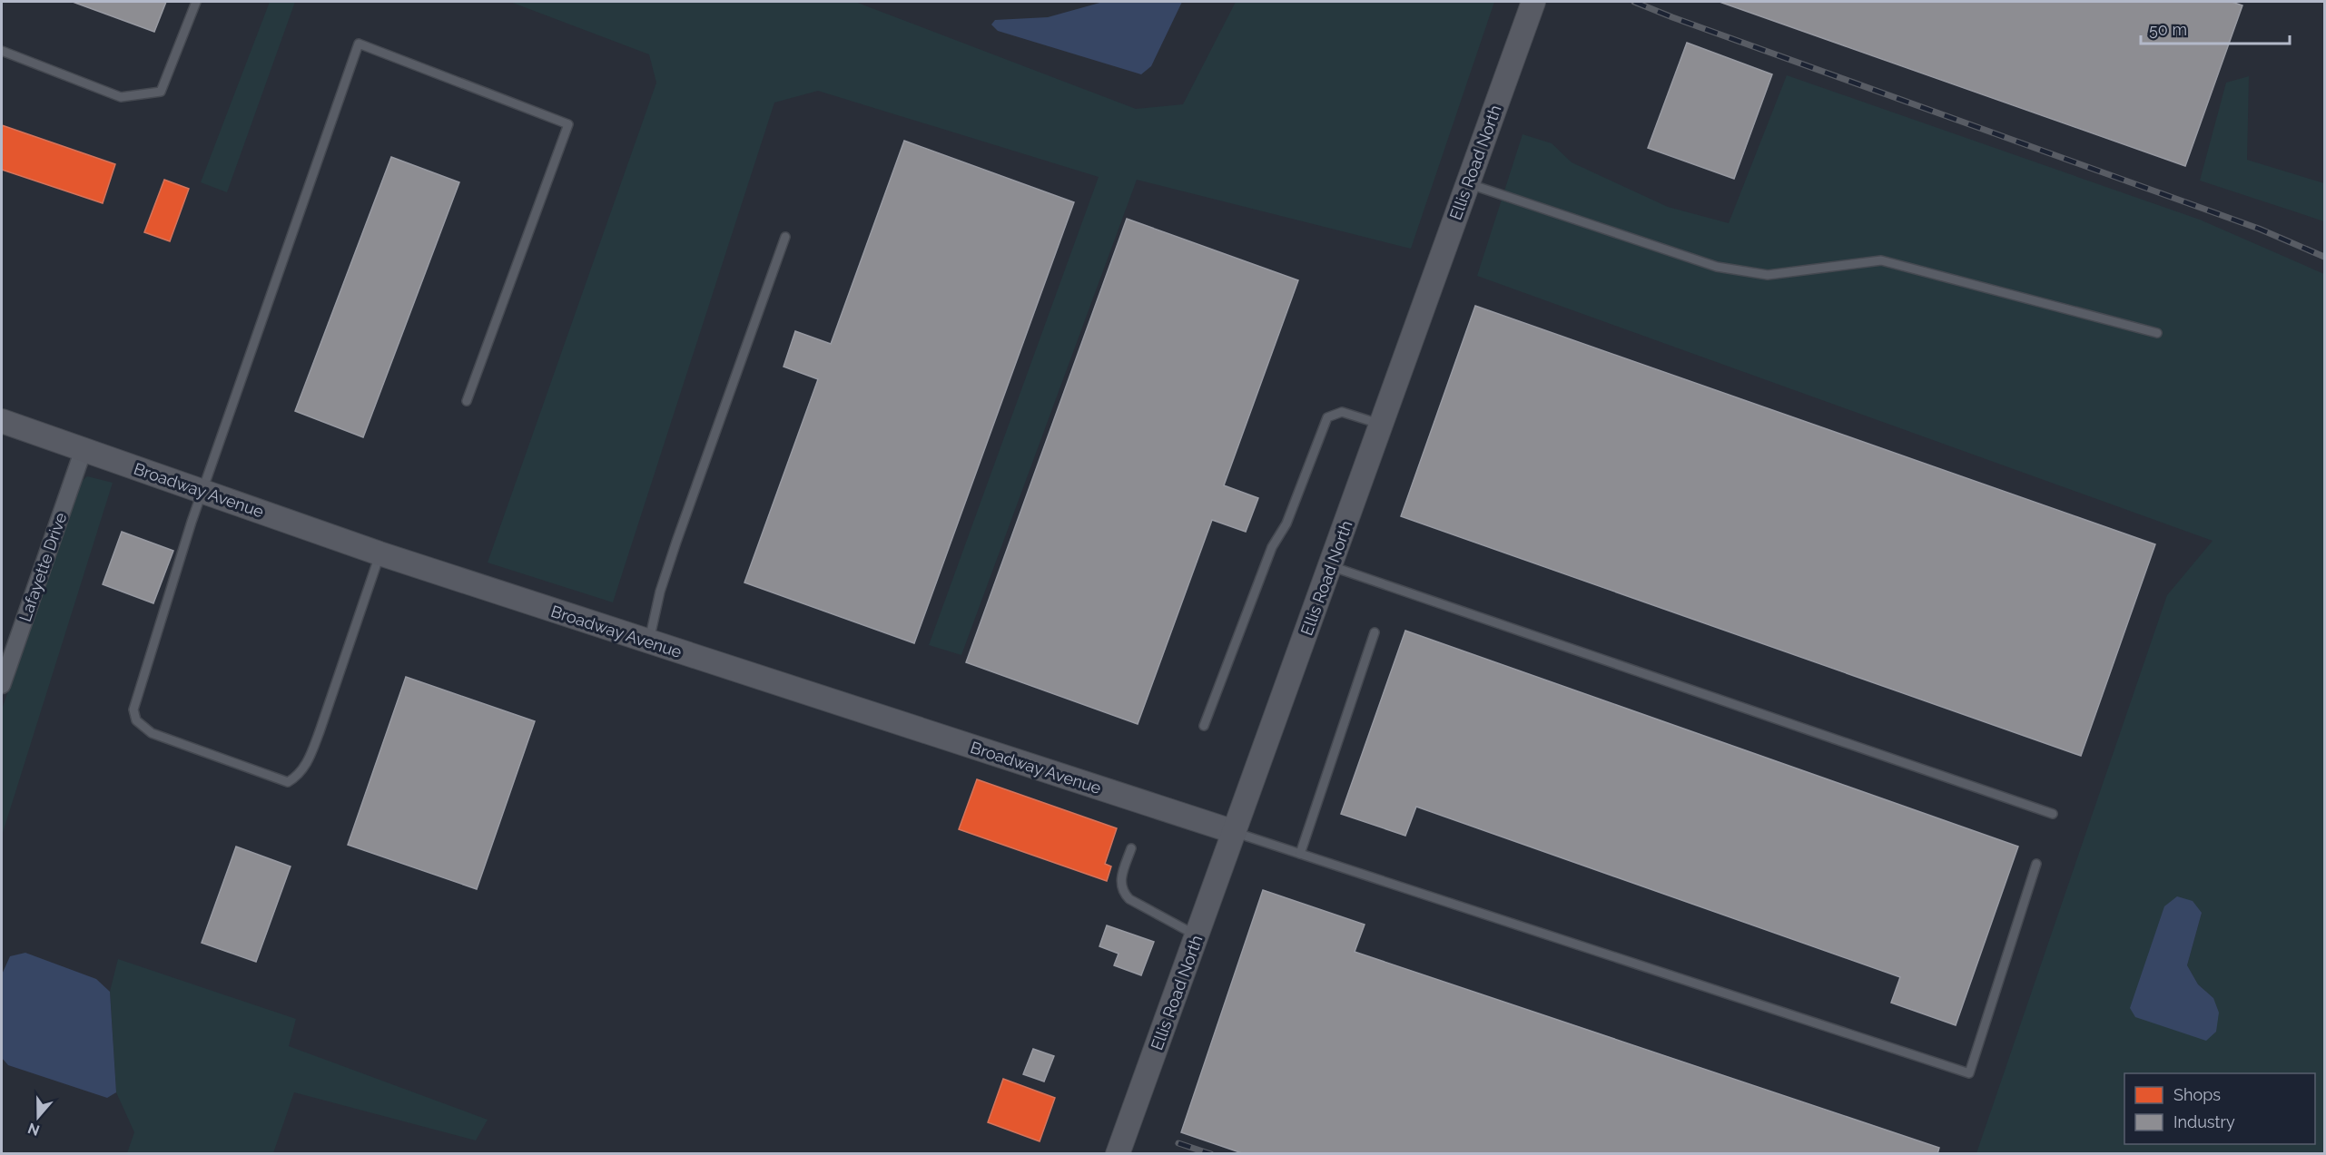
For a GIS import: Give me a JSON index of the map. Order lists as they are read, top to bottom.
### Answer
{
  "streets": {
    "street": ["Ellis Road North", "Broadway Avenue", "Lafayette Drive"]
  },
  "crossings": [
    ["Ellis Road North", "Broadway Avenue"],
    ["Broadway Avenue", "Lafayette Drive"]
  ],
  "legend": ["Shops", "Industry"],
  "scale_bar": "50 m",
  "north": "bottom"
}
